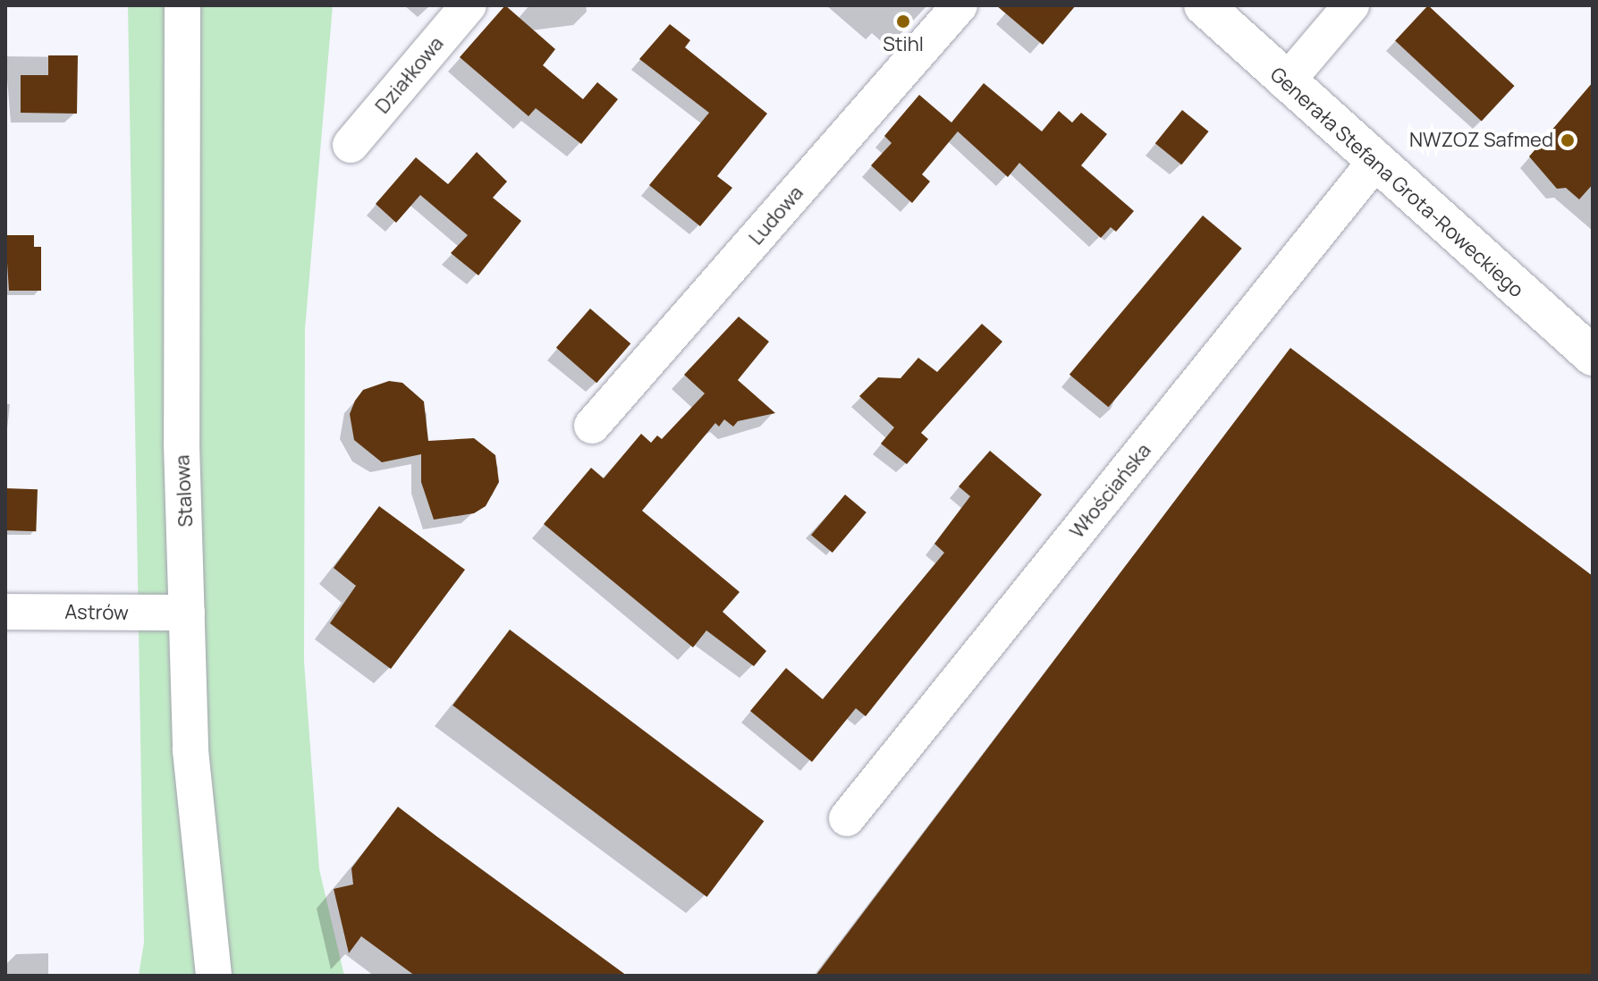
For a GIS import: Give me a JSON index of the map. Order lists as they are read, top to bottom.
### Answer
{
  "streets": {
    "street": [
      "Działkowa",
      "Generała Stefana Grota-Roweckiego",
      "Ludowa",
      "Stalowa",
      "Włościańska",
      "Astrów"
    ]
  },
  "crossings": [
    ["Generała Stefana Grota-Roweckiego", "Włościańska"],
    ["Stalowa", "Astrów"]
  ],
  "places": ["Stihl", "NWZOZ Safmed"]
}
